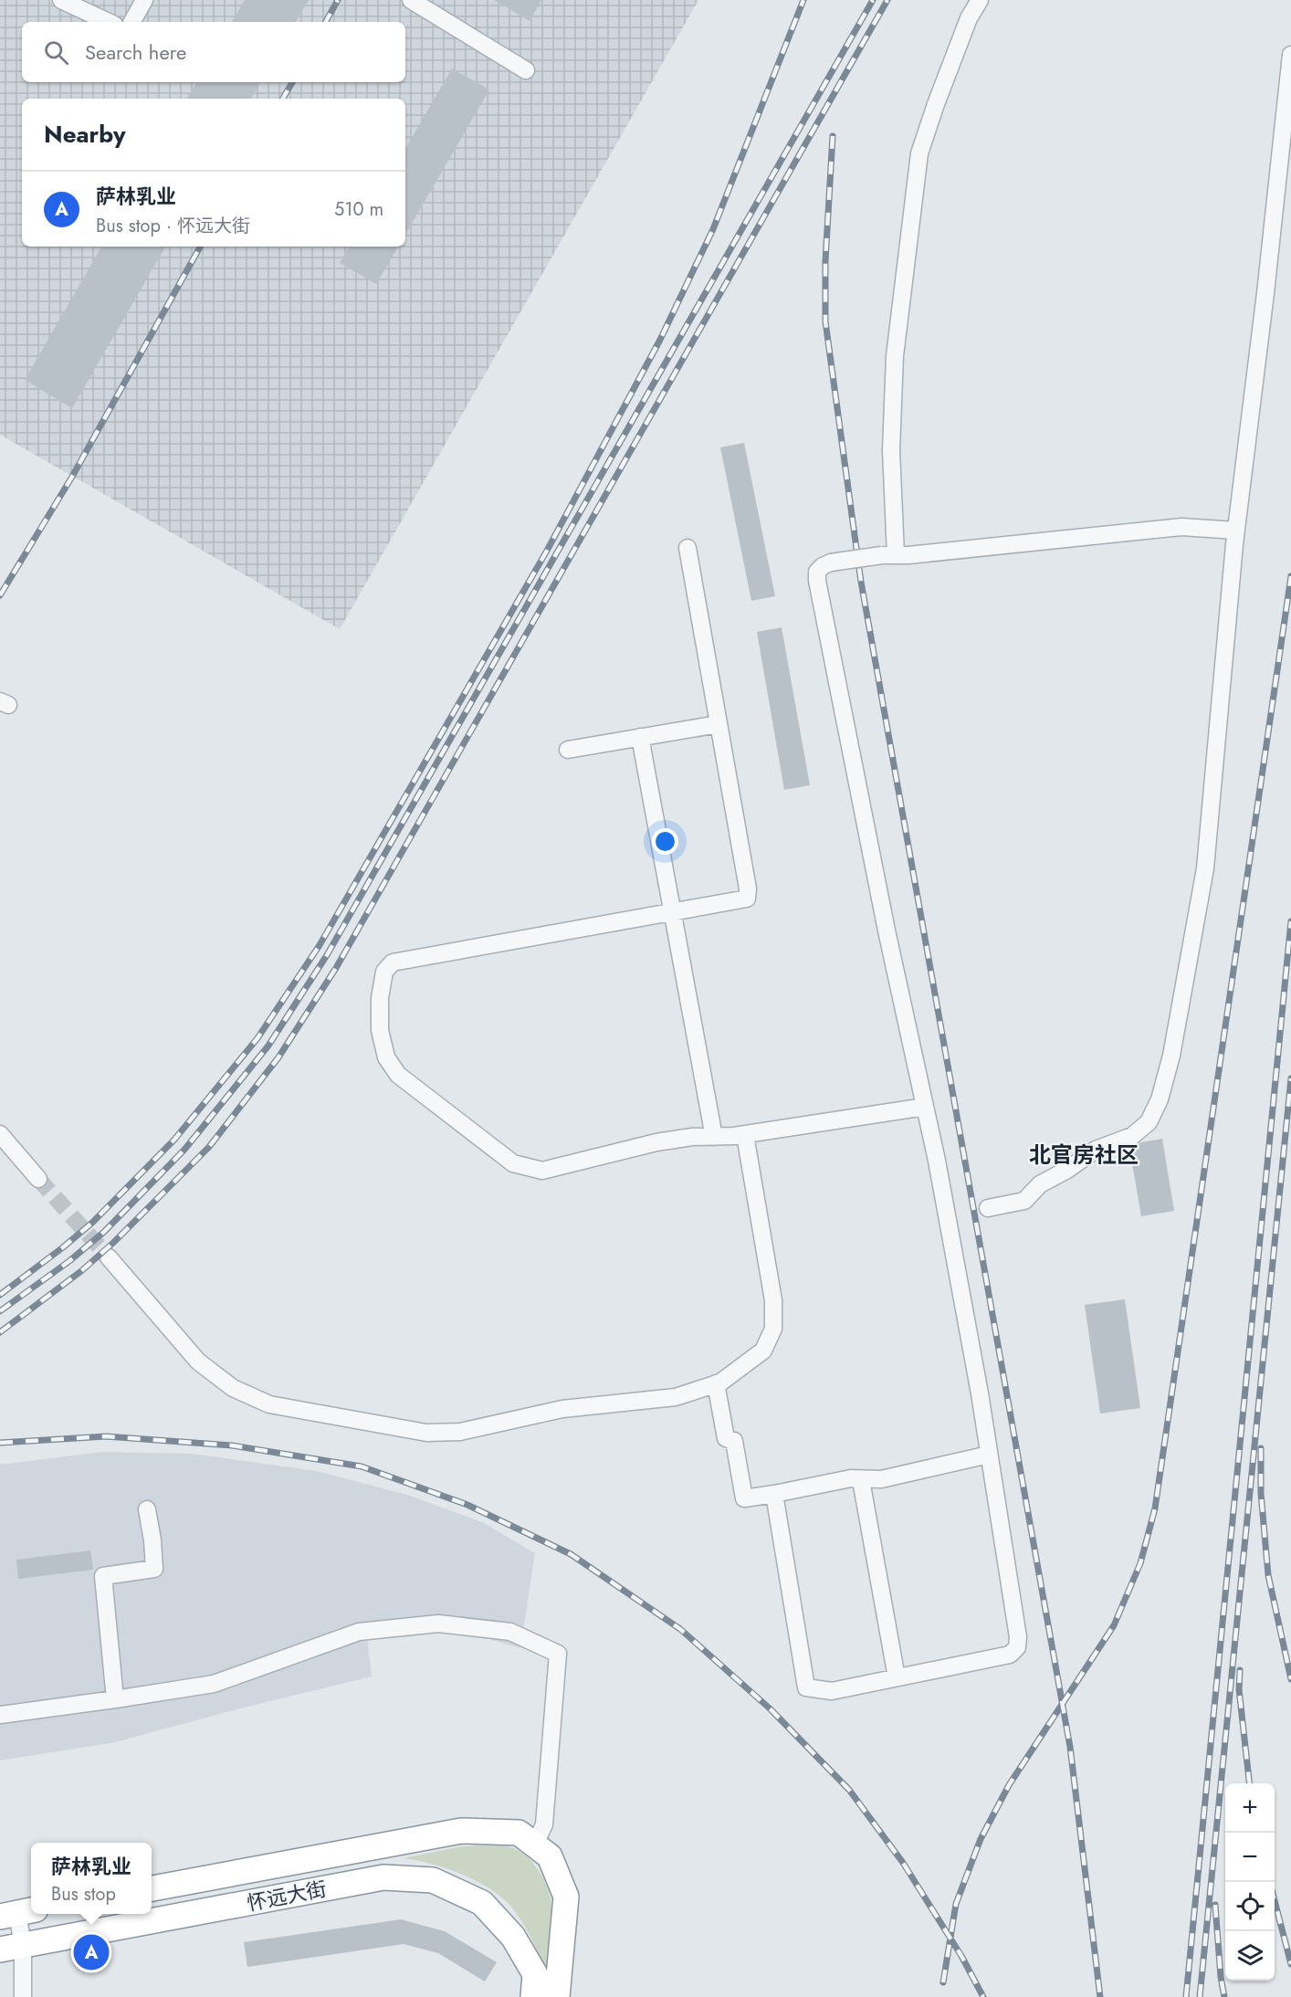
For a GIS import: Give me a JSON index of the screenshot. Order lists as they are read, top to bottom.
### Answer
{
  "streets": {
    "highway": ["怀远大街"]
  },
  "districts": ["北官房社区"],
  "page": {
    "search": "Search here",
    "heading": "Nearby",
    "list": [
      {
        "mark": "A",
        "name": "萨林乳业",
        "note": "Bus stop · 怀远大街",
        "value": "510 m"
      }
    ],
    "map_buttons": ["+", "−"],
    "popup": ["萨林乳业", "Bus stop"],
    "pins": "A"
  }
}
